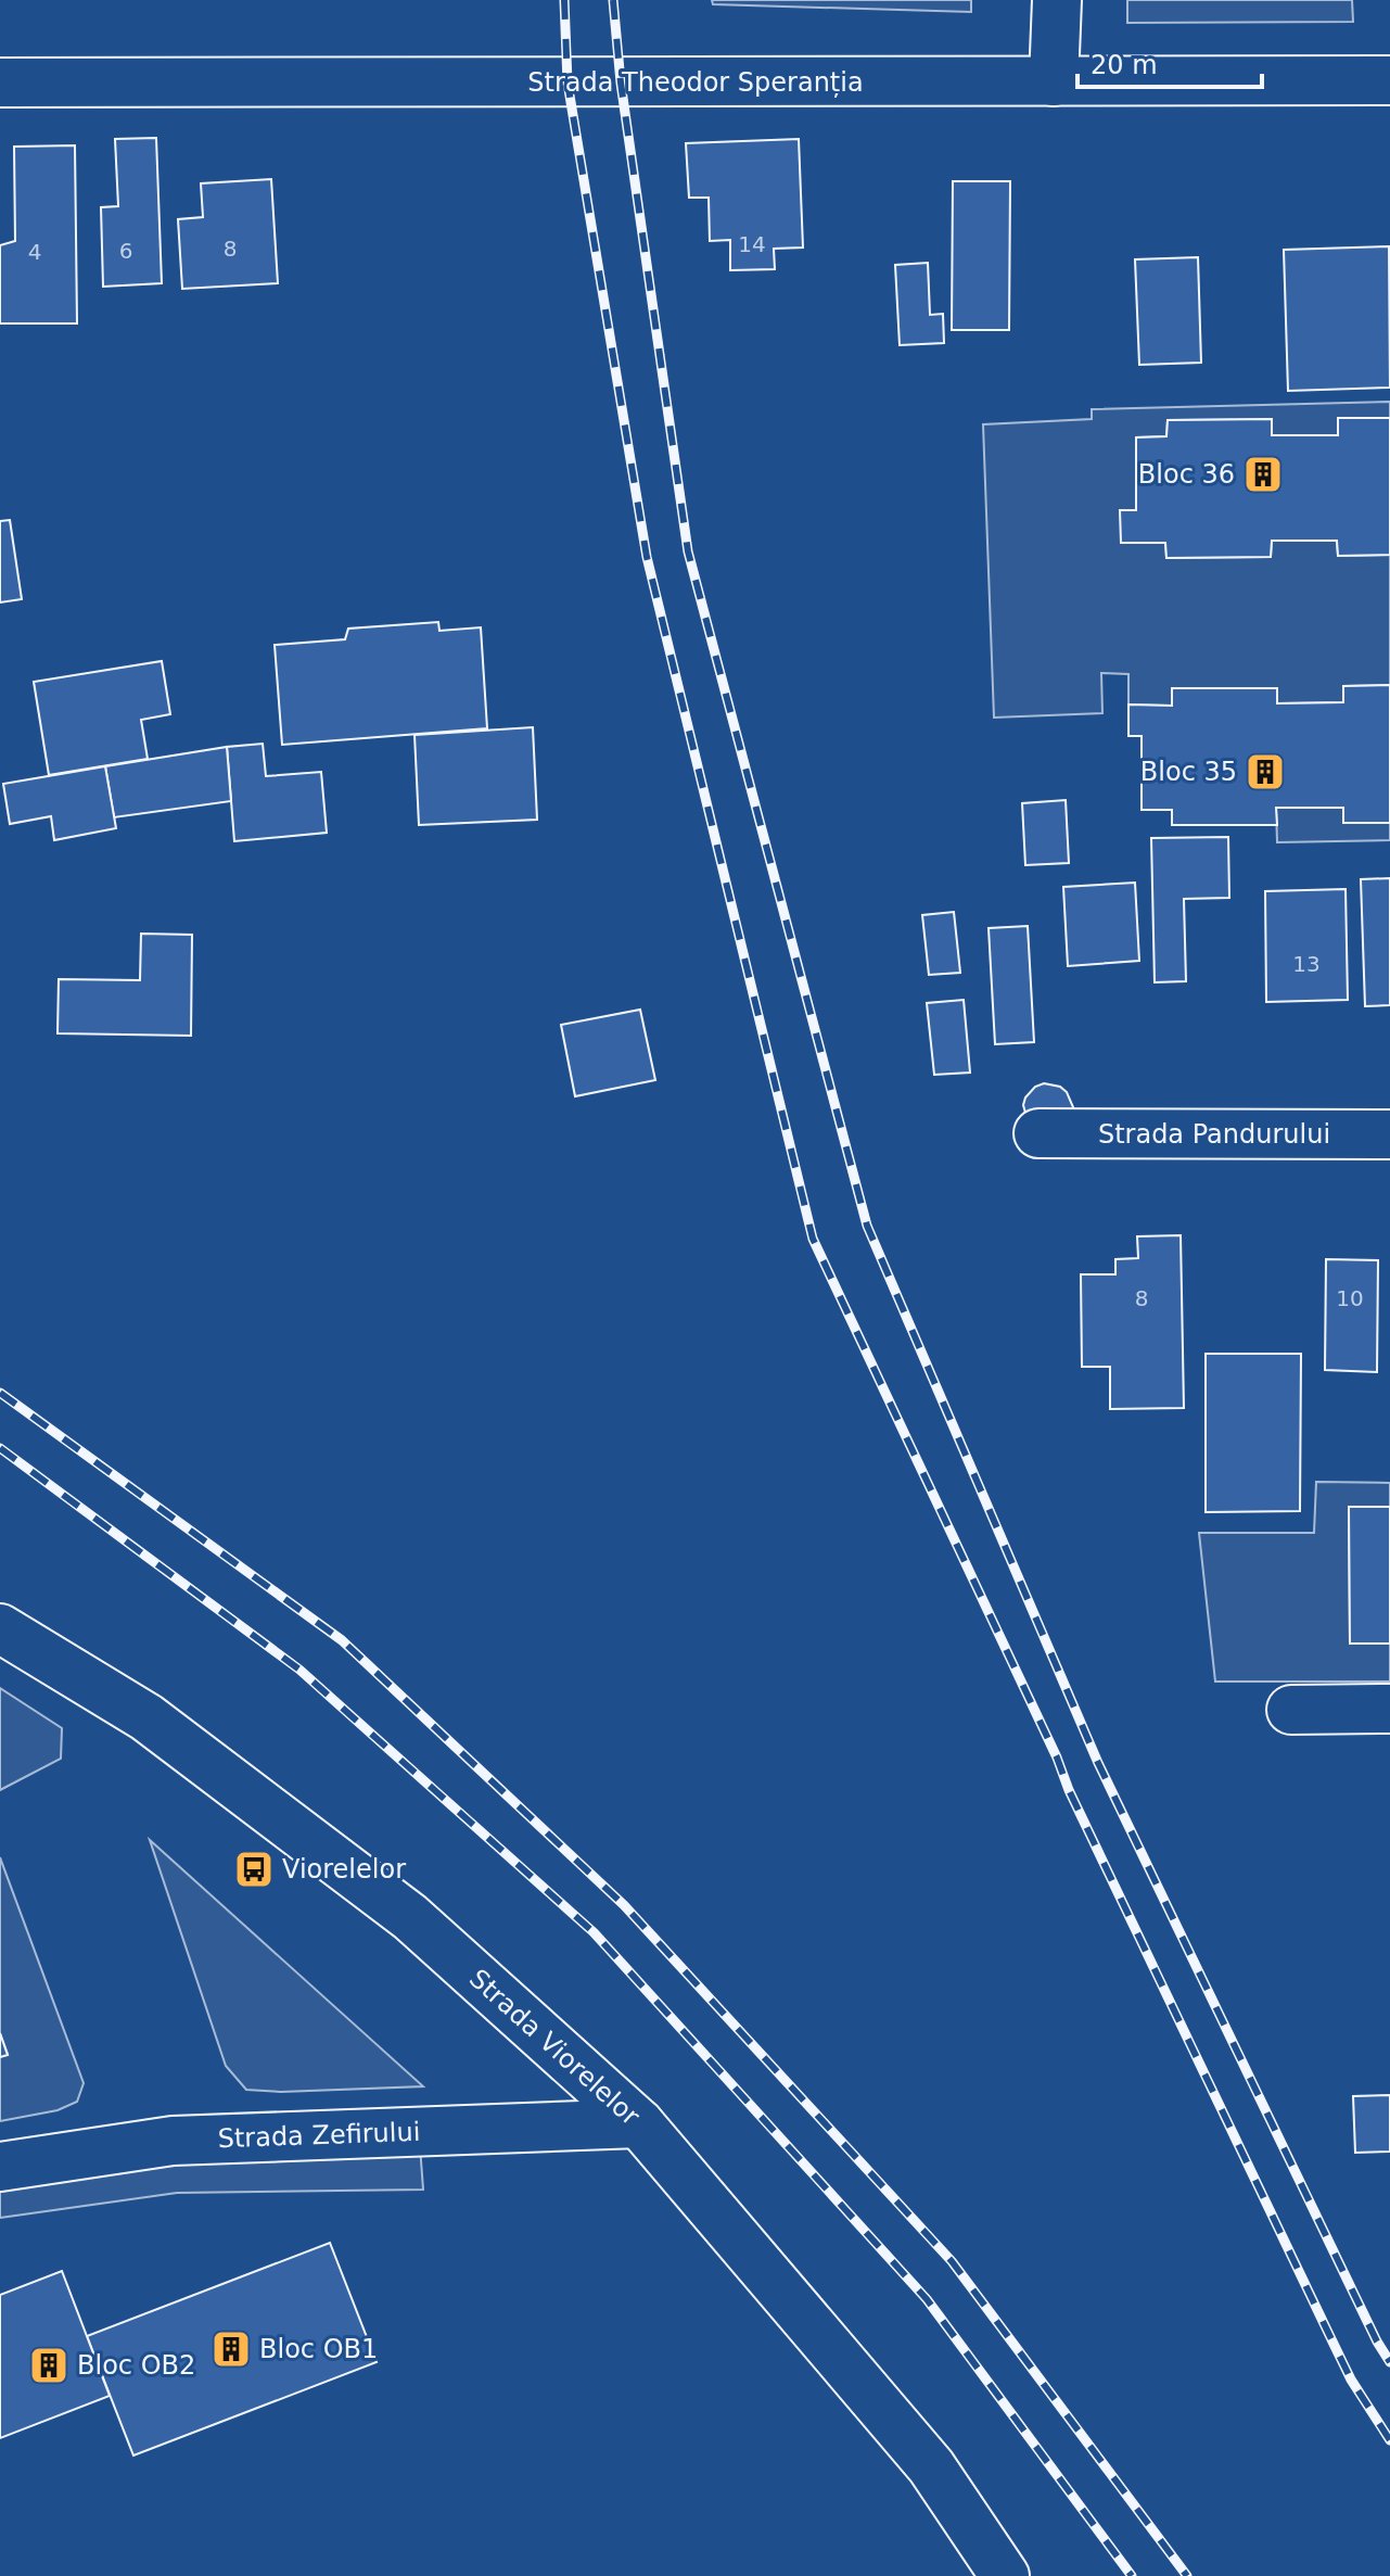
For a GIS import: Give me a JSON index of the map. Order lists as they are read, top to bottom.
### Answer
{
  "streets": {
    "street": [
      "Strada Theodor Speranția",
      "Strada Pandurului",
      "Strada Viorelelor",
      "Strada Zefirului"
    ]
  },
  "crossings": [
    ["Strada Viorelelor", "Strada Zefirului"]
  ],
  "places": {
    "building": [
      "Bloc 36",
      "Bloc 35",
      "Bloc OB1",
      "Bloc OB2"
    ],
    "bus stop": ["Viorelelor"]
  },
  "house_numbers": [
    "14",
    "8",
    "6",
    "4",
    "13",
    "8",
    "10"
  ],
  "scale_bar": "20 m"
}
